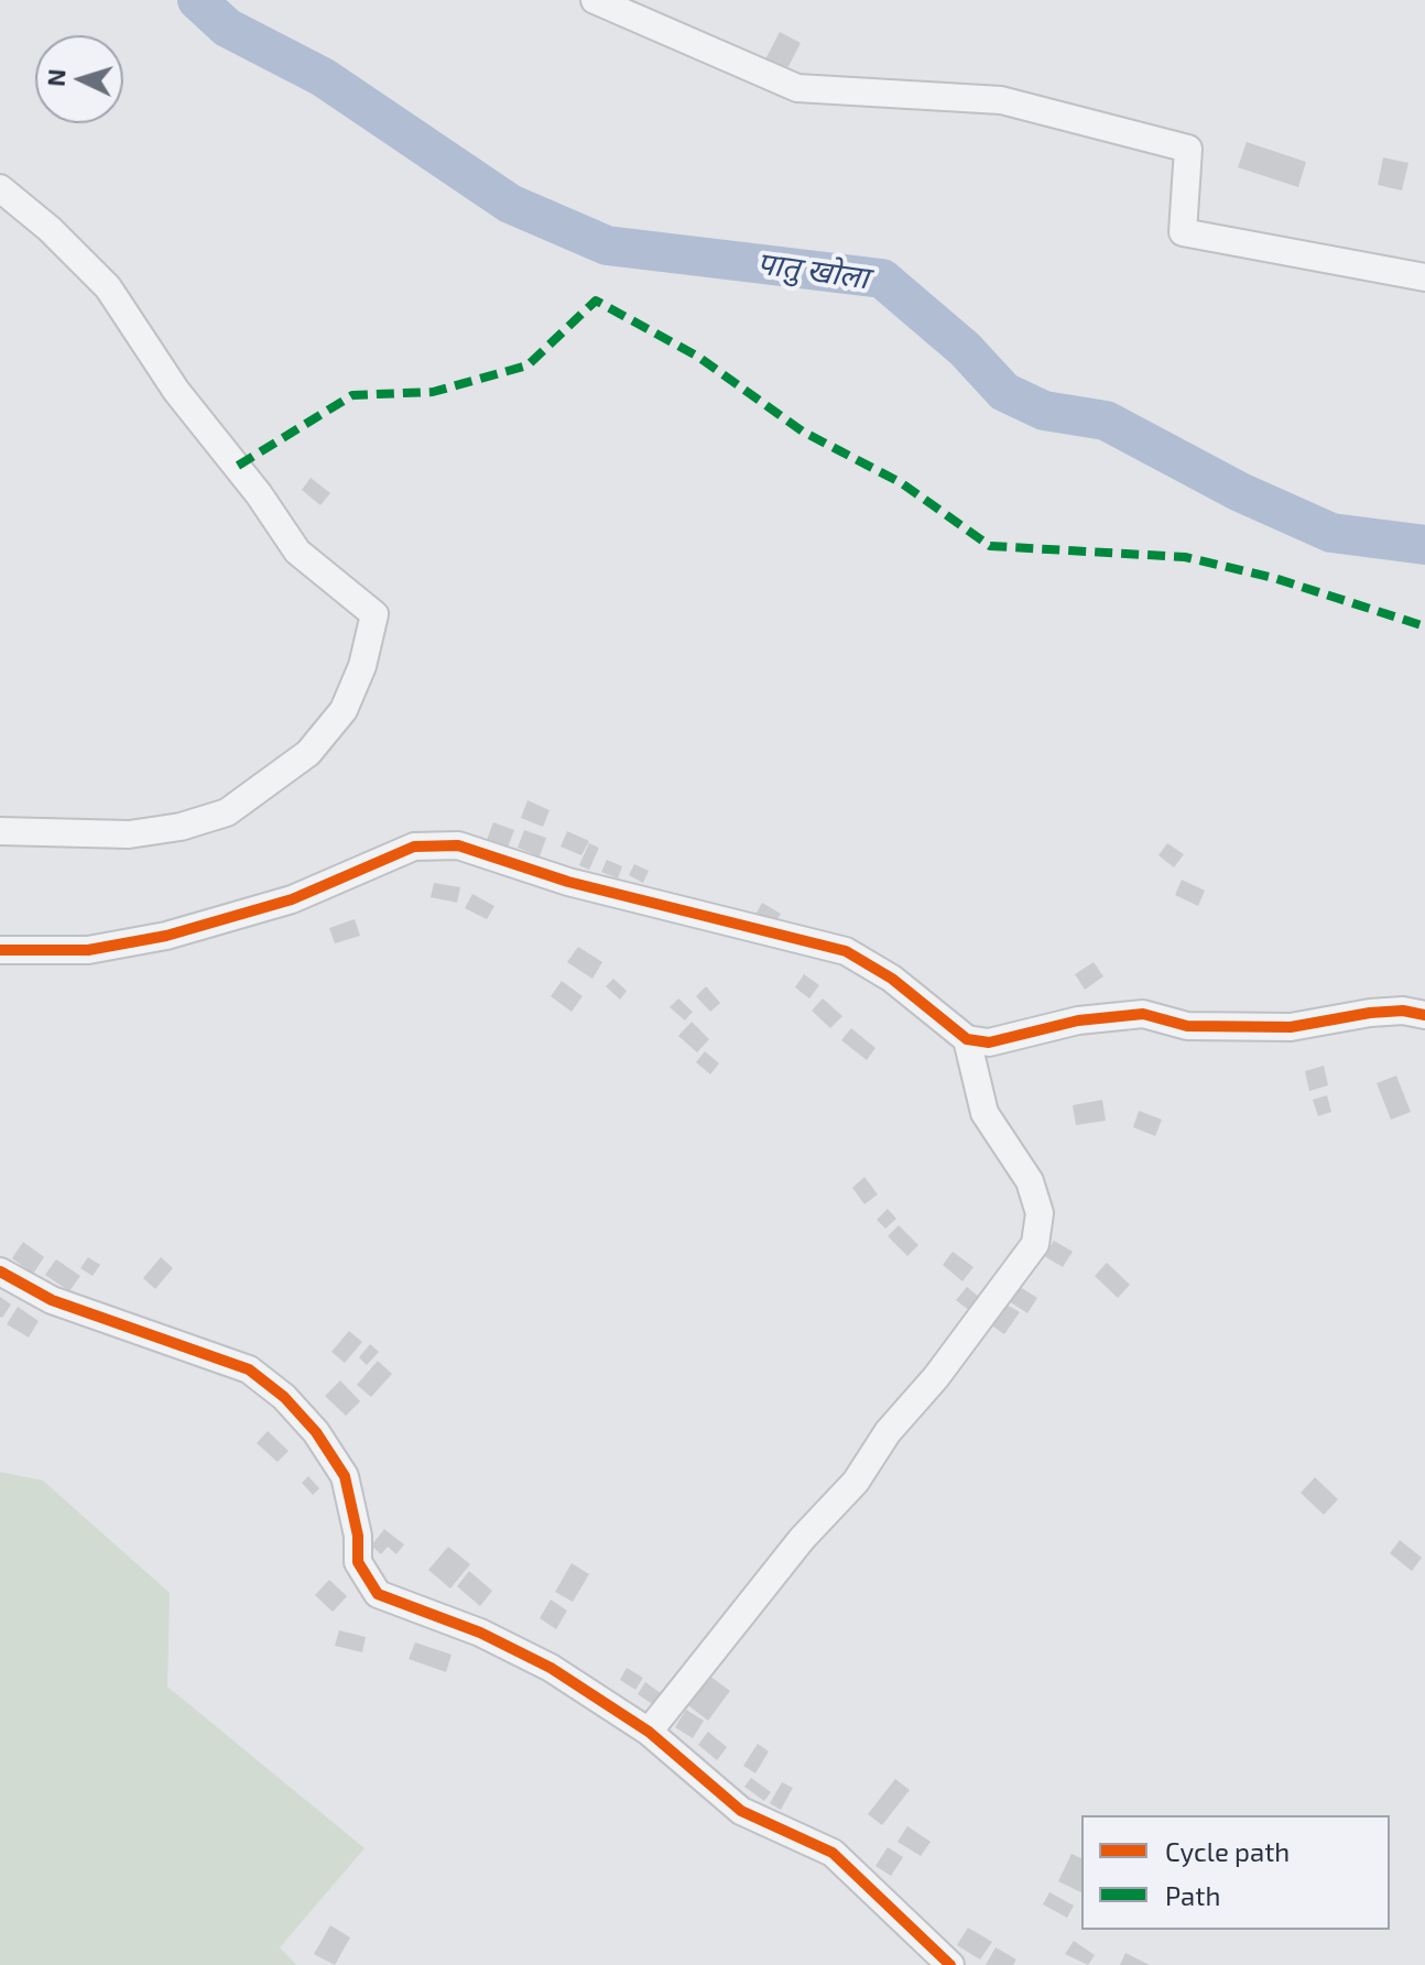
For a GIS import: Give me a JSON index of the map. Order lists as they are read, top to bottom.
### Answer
{
  "water": ["पातु खोला"],
  "legend": ["Cycle path", "Path"],
  "north": "left"
}
